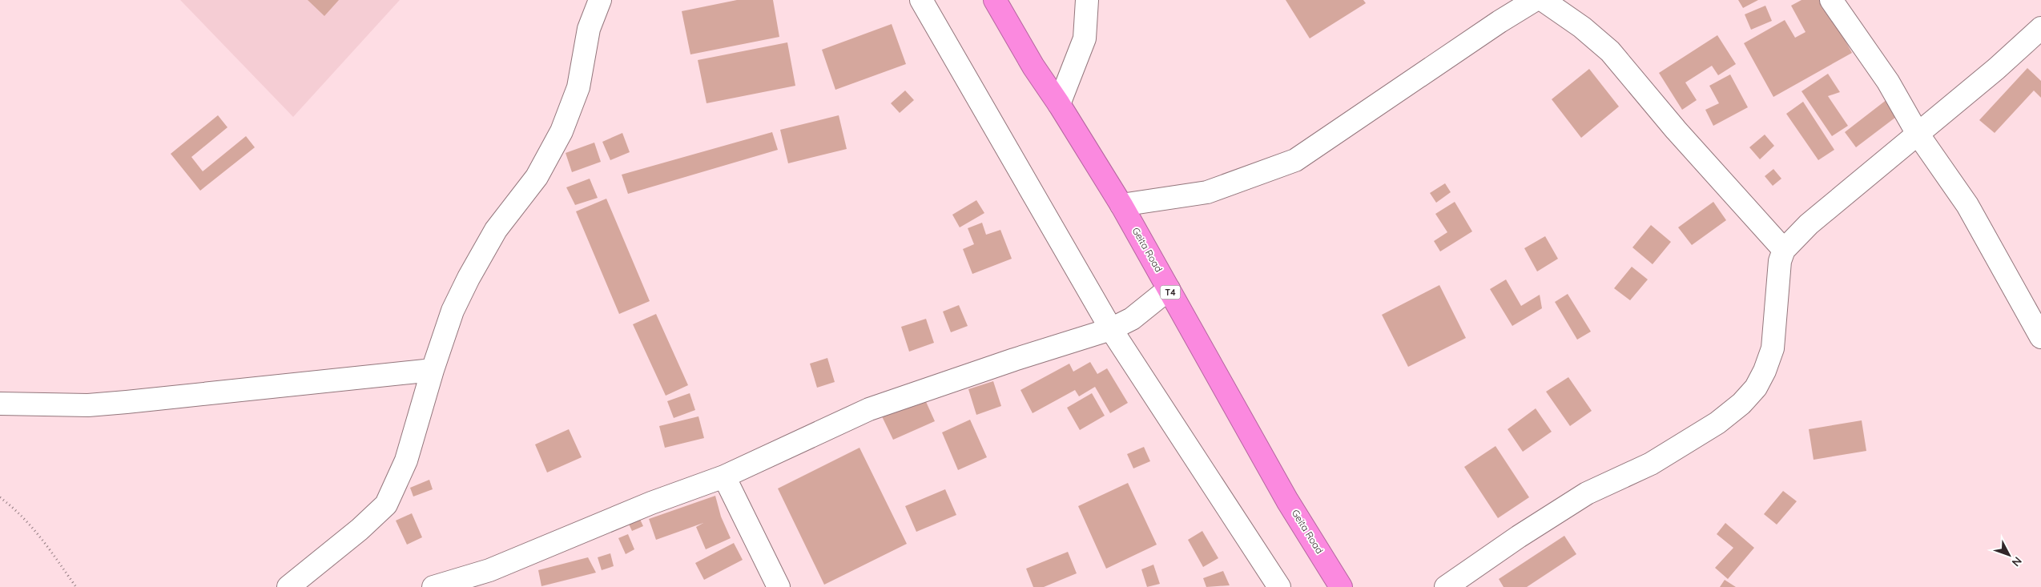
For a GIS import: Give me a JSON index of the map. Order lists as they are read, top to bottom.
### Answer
{
  "streets": {
    "highway": ["Geita Road", "T4"]
  },
  "north": "bottom right"
}
